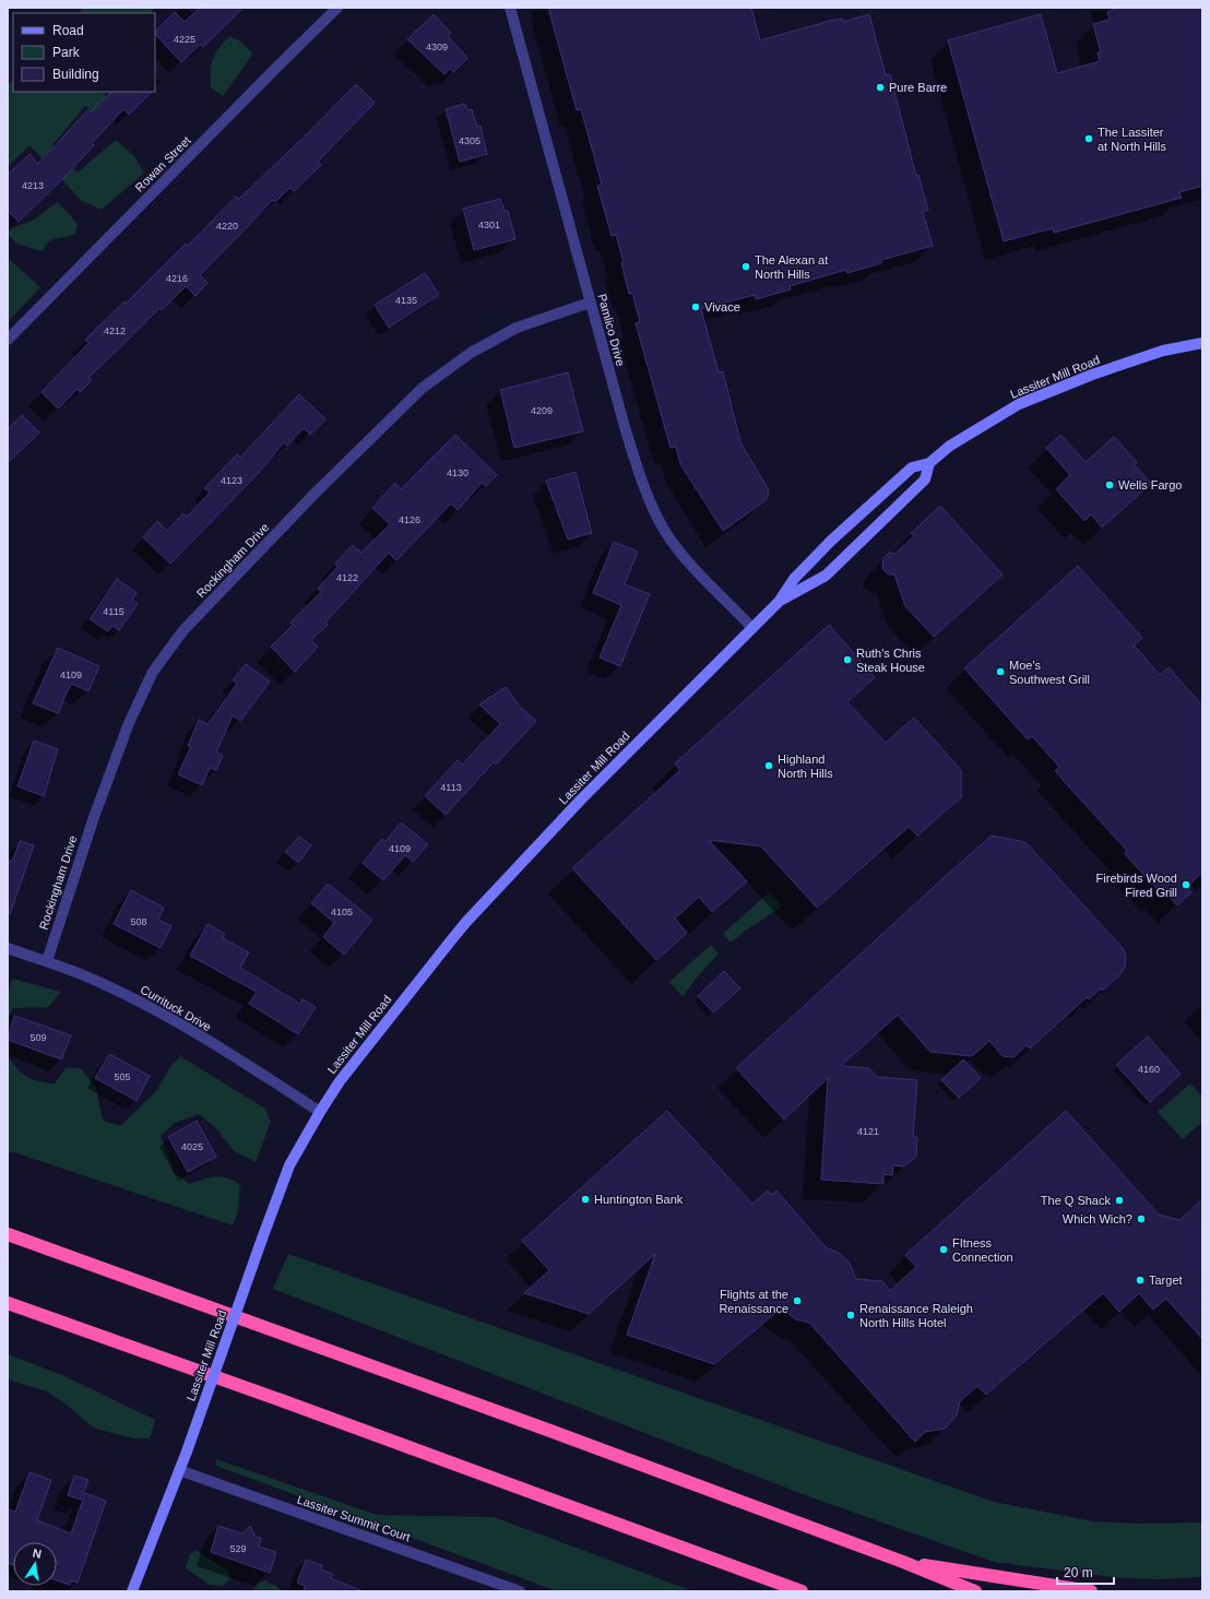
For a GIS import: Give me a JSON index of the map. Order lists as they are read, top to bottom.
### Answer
{
  "streets": {
    "main road": ["Lassiter Mill Road"],
    "street": [
      "Rowan Street",
      "Pamlico Drive",
      "Rockingham Drive",
      "Currituck Drive",
      "Lassiter Summit Court"
    ]
  },
  "crossings": [
    ["Pamlico Drive", "Lassiter Mill Road"],
    ["Pamlico Drive", "Rockingham Drive"],
    ["Lassiter Mill Road", "Currituck Drive"],
    ["Lassiter Mill Road", "Lassiter Summit Court"],
    ["Rockingham Drive", "Currituck Drive"]
  ],
  "places": [
    "Pure Barre",
    "The Lassiter at North Hills",
    "The Alexan at North Hills",
    "Vivace",
    "Wells Fargo",
    "Ruth's Chris Steak House",
    "Moe's Southwest Grill",
    "Highland North Hills",
    "Firebirds Wood Fired Grill",
    "Huntington Bank",
    "The Q Shack",
    "Which Wich?",
    "FItness Connection",
    "Target",
    "Flights at the Renaissance",
    "Renaissance Raleigh North Hills Hotel"
  ],
  "house_numbers": [
    "4225",
    "4309",
    "4305",
    "4213",
    "4301",
    "4220",
    "4216",
    "4135",
    "4212",
    "4209",
    "4130",
    "4123",
    "4126",
    "4122",
    "4115",
    "4109",
    "4113",
    "4109",
    "4105",
    "508",
    "509",
    "4160",
    "505",
    "4121",
    "4025",
    "529"
  ],
  "legend": ["Road", "Park", "Building"],
  "scale_bar": "20 m",
  "north": "top"
}
